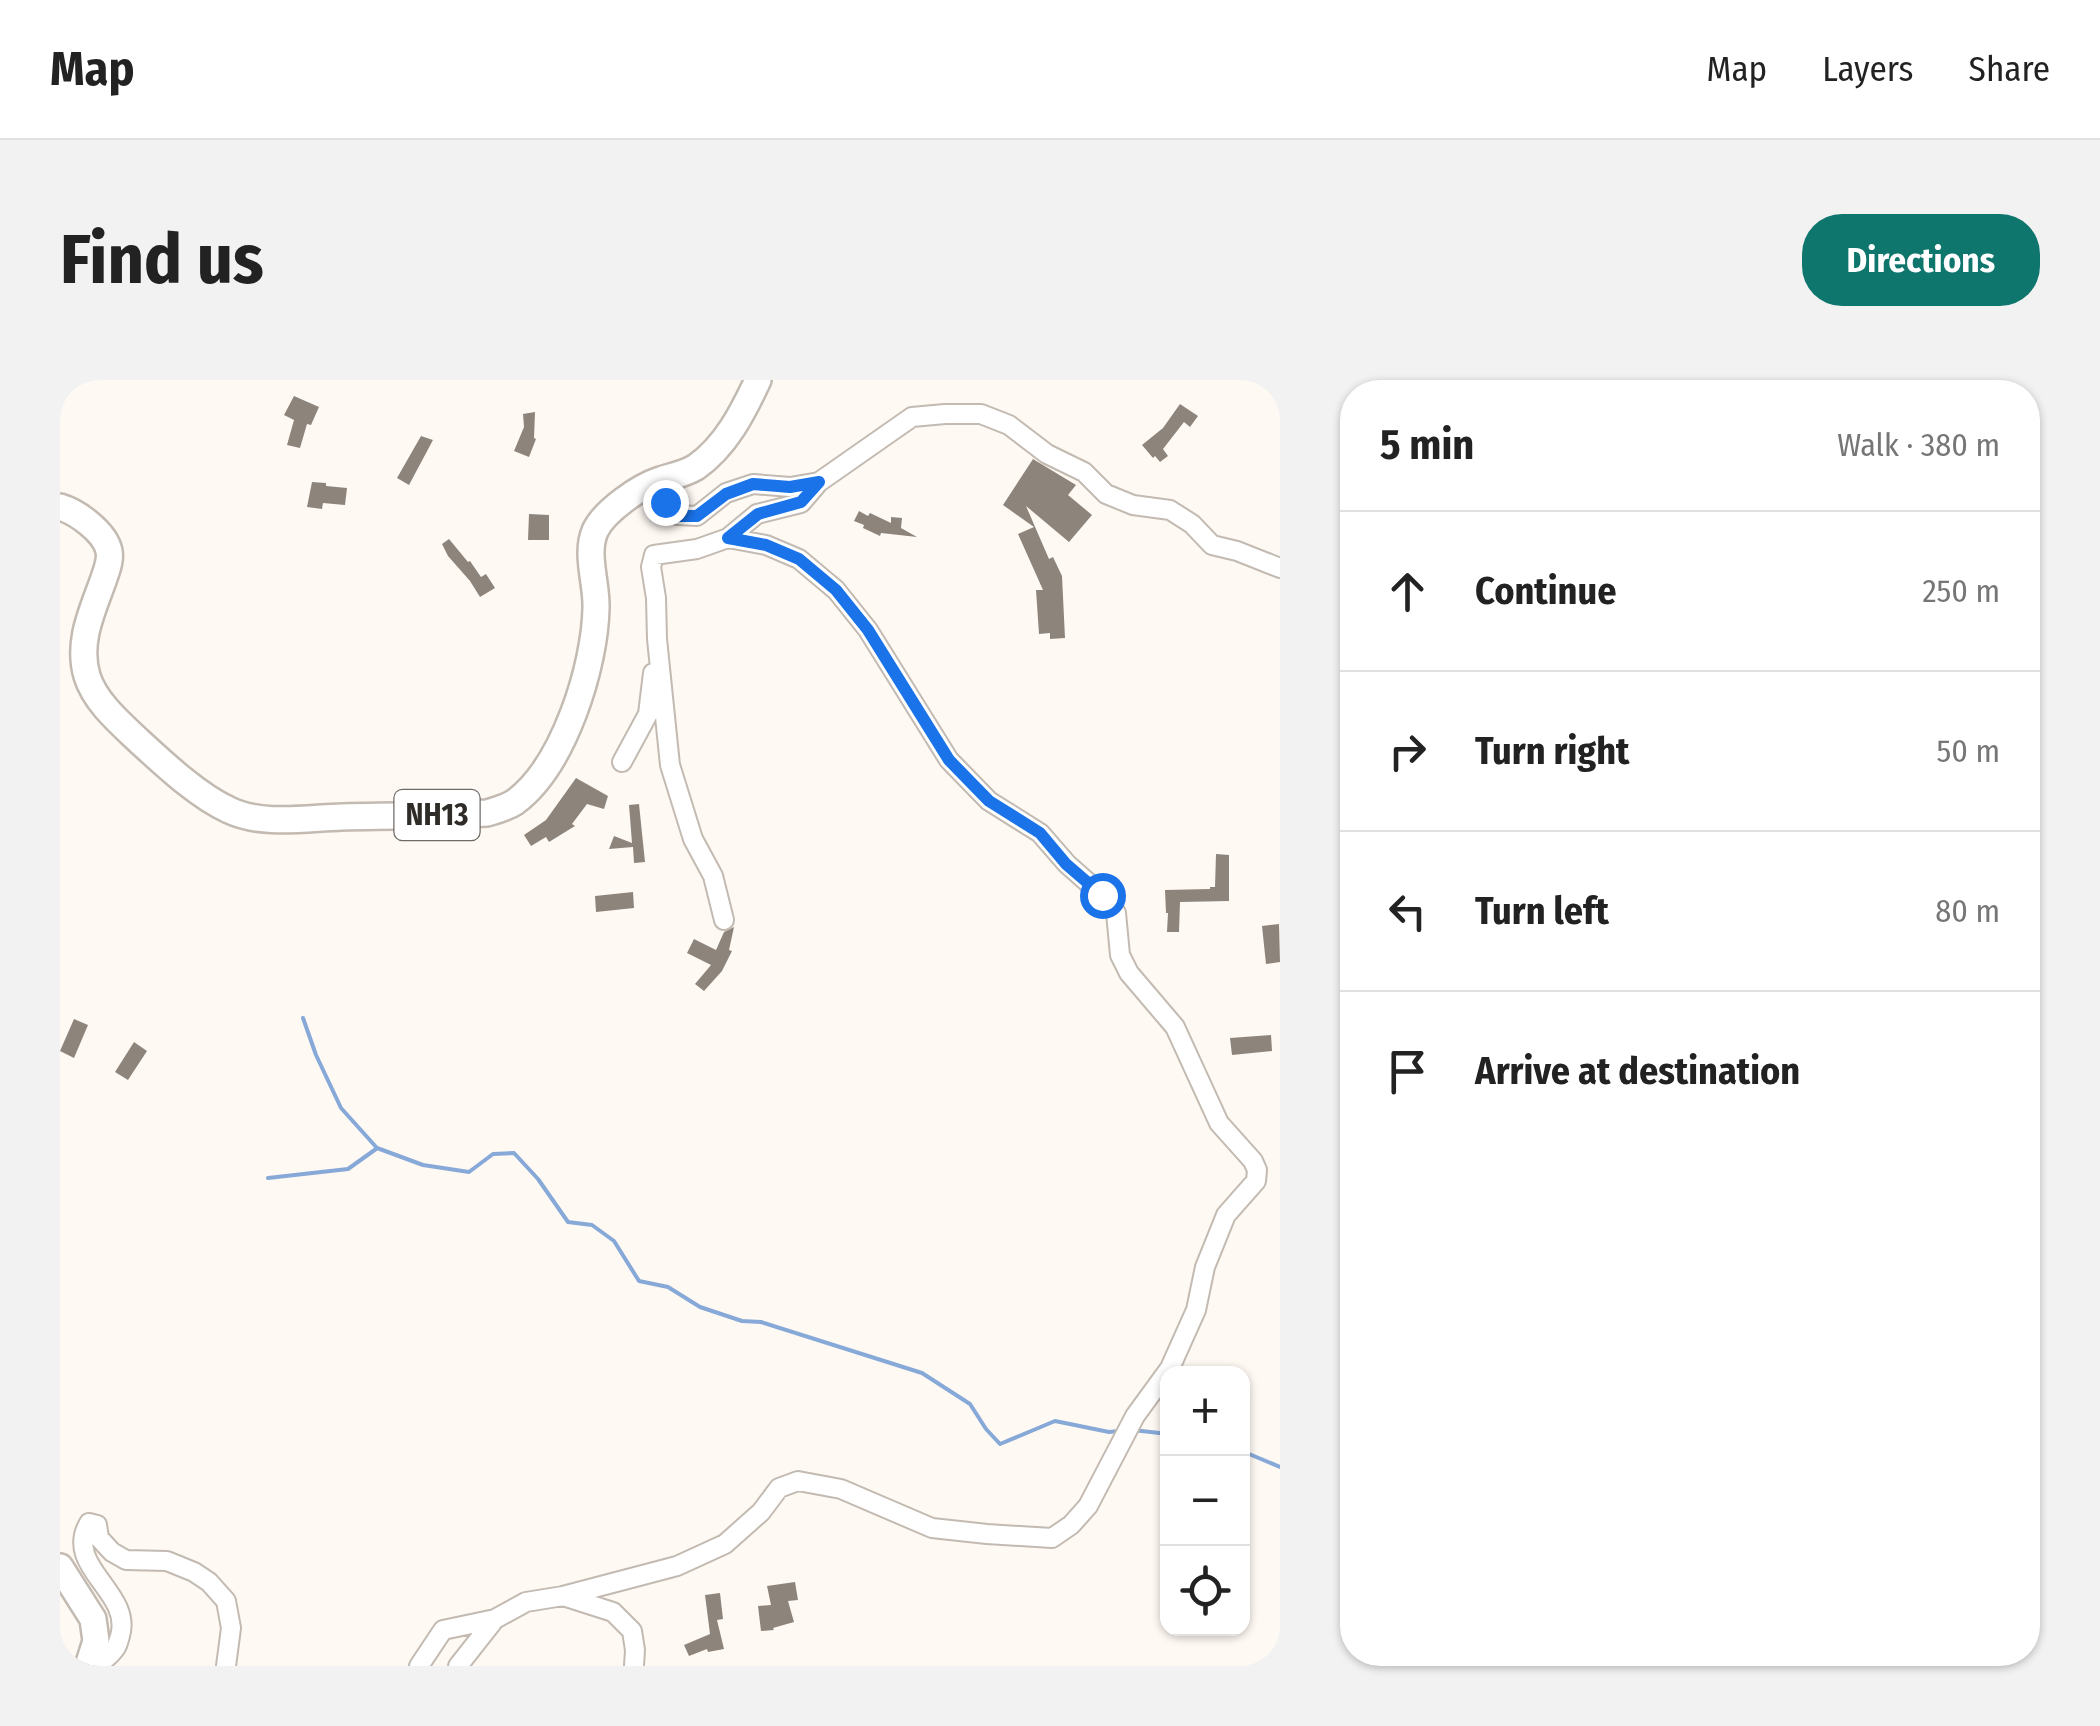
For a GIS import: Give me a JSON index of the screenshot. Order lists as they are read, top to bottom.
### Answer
{
  "streets": {
    "highway": ["NH13"]
  },
  "page": {
    "header": "Map",
    "nav": ["Map", "Layers", "Share"],
    "buttons": "Directions",
    "title": "Find us",
    "heading": ["5 min", "Walk · 380 m"],
    "list": [
      ["Continue", "250 m"],
      ["Turn right", "50 m"],
      ["Turn left", "80 m"],
      "Arrive at destination"
    ],
    "map_buttons": ["+", "−"]
  }
}
